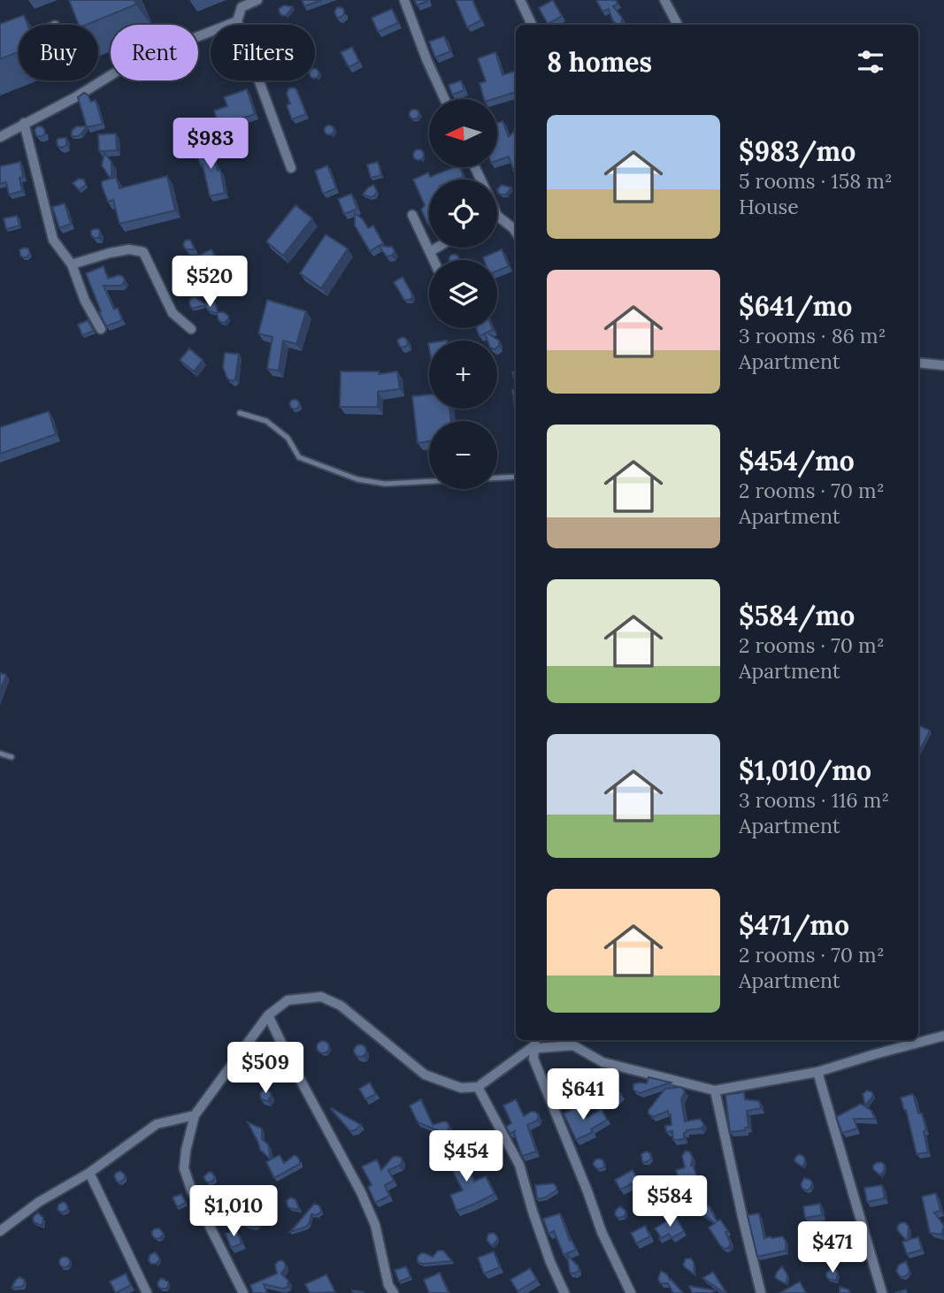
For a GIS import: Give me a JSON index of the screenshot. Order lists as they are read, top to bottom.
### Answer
{
  "north": "left",
  "page": {
    "chip": ["Buy", "Rent", "Filters"],
    "heading": "8 homes",
    "map_buttons": ["+", "−"],
    "list": [
      {
        "name": "$983/mo",
        "note": "5 rooms · 158 m² · House"
      },
      {
        "name": "$641/mo",
        "note": "3 rooms · 86 m² · Apartment"
      },
      {
        "name": "$454/mo",
        "note": "2 rooms · 70 m² · Apartment"
      },
      {
        "name": "$584/mo",
        "note": "2 rooms · 70 m² · Apartment"
      },
      {
        "name": "$1,010/mo",
        "note": "3 rooms · 116 m² · Apartment"
      },
      {
        "name": "$471/mo",
        "note": "2 rooms · 70 m² · Apartment"
      }
    ],
    "price": [
      "$983",
      "$520",
      "$509",
      "$641",
      "$454",
      "$584",
      "$1,010",
      "$471"
    ]
  }
}
